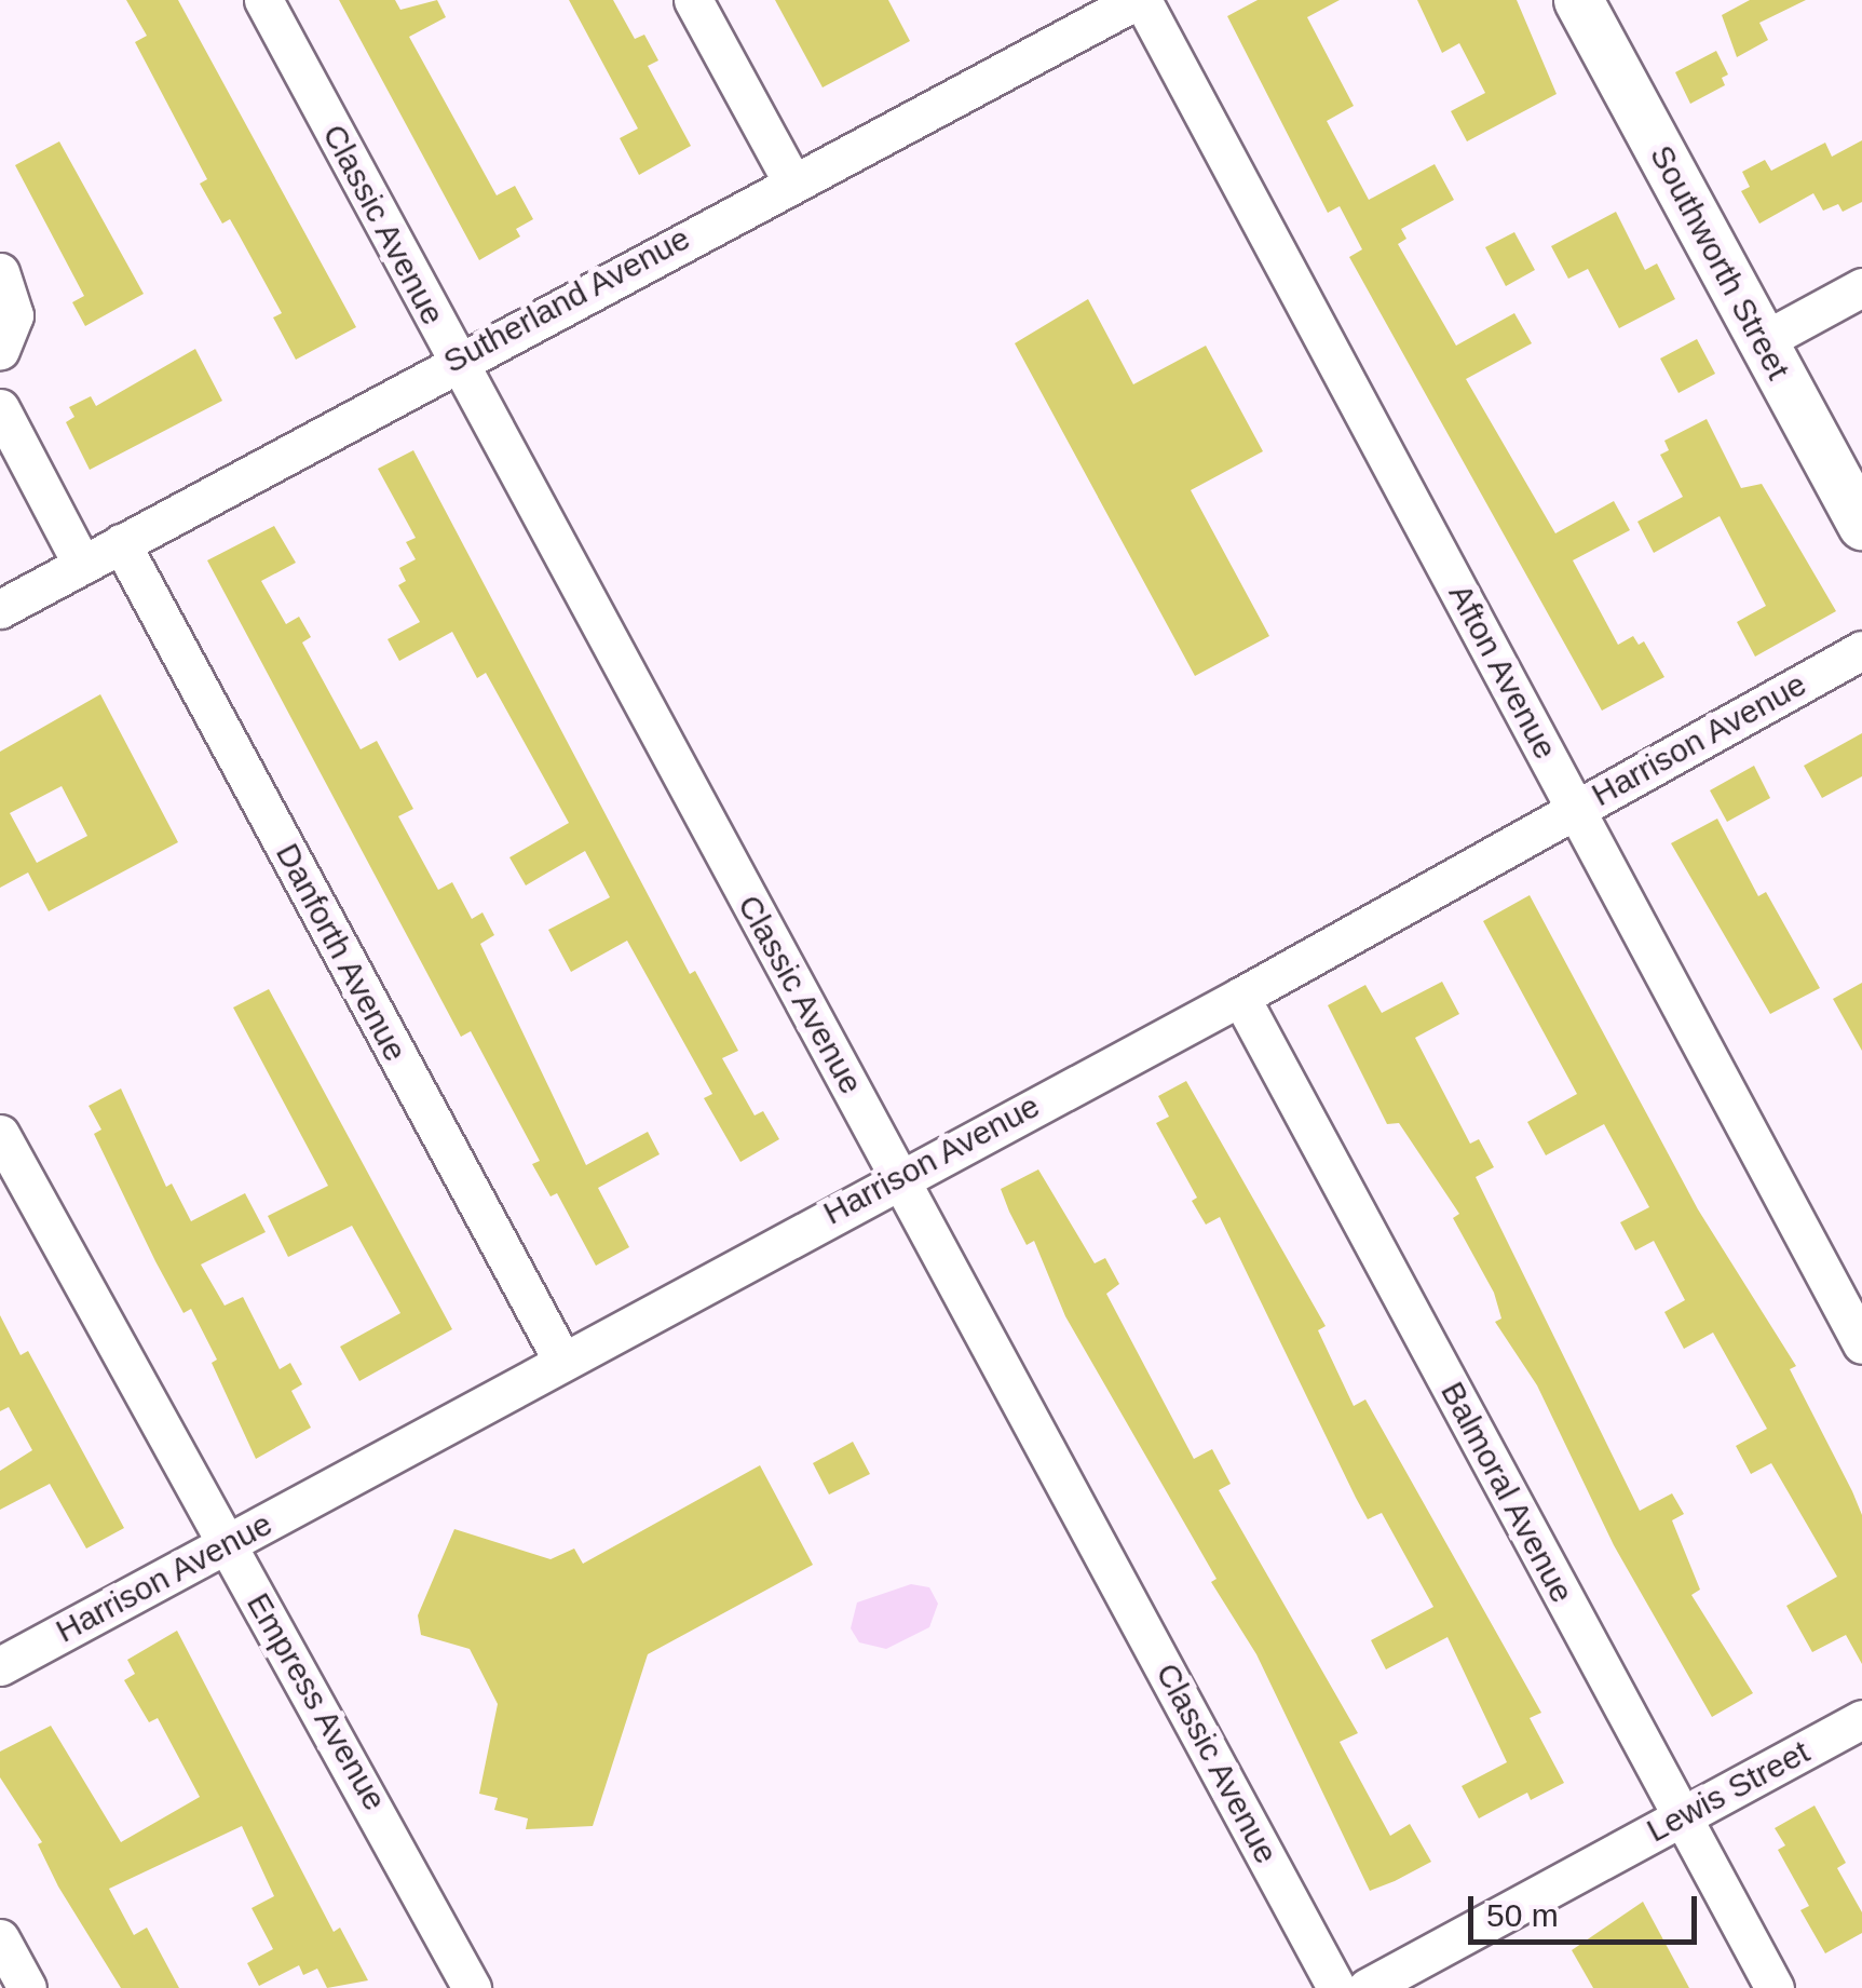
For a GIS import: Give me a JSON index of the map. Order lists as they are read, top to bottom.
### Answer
{
  "streets": {
    "main road": ["Southworth Street"],
    "street": [
      "Classic Avenue",
      "Sutherland Avenue",
      "Afton Avenue",
      "Harrison Avenue",
      "Danforth Avenue",
      "Balmoral Avenue",
      "Empress Avenue",
      "Lewis Street"
    ]
  },
  "crossings": [
    ["Classic Avenue", "Sutherland Avenue"],
    ["Classic Avenue", "Harrison Avenue"],
    ["Sutherland Avenue", "Afton Avenue"],
    ["Sutherland Avenue", "Danforth Avenue"],
    ["Afton Avenue", "Harrison Avenue"],
    ["Harrison Avenue", "Danforth Avenue"],
    ["Harrison Avenue", "Balmoral Avenue"],
    ["Harrison Avenue", "Empress Avenue"],
    ["Balmoral Avenue", "Lewis Street"]
  ],
  "scale_bar": "50 m"
}
